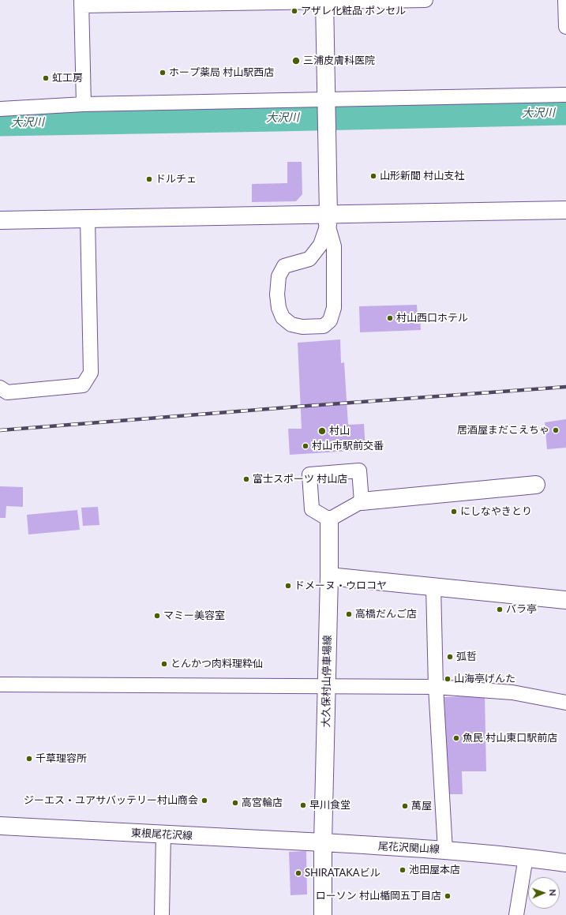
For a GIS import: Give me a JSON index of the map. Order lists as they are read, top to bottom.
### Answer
{
  "streets": {
    "street": ["大久保村山停車場線", "東根尾花沢線", "尾花沢関山線"]
  },
  "crossings": [
    ["大久保村山停車場線", "東根尾花沢線"],
    ["大久保村山停車場線", "尾花沢関山線"],
    ["東根尾花沢線", "尾花沢関山線"]
  ],
  "water": ["大沢川"],
  "places": [
    "アザレ化粧品 ポンセル",
    "三浦皮膚科医院",
    "ホープ薬局 村山駅西店",
    "虹工房",
    "山形新聞 村山支社",
    "ドルチェ",
    "村山西口ホテル",
    "居酒屋まだこえちゃ",
    "村山",
    "村山市駅前交番",
    "富士スポーツ 村山店",
    "にしなやきとり",
    "ドメーヌ・ウロコヤ",
    "バラ亭",
    "高橋だんご店",
    "マミー美容室",
    "弧哲",
    "とんかつ肉料理粋仙",
    "山海亭げんた",
    "魚民 村山東口駅前店",
    "千草理容所",
    "ジーエス・ユアサバッテリー村山商会",
    "高宮輪店",
    "早川食堂",
    "萬屋",
    "池田屋本店",
    "SHIRATAKAビル",
    "ローソン 村山楯岡五丁目店"
  ],
  "north": "right"
}
